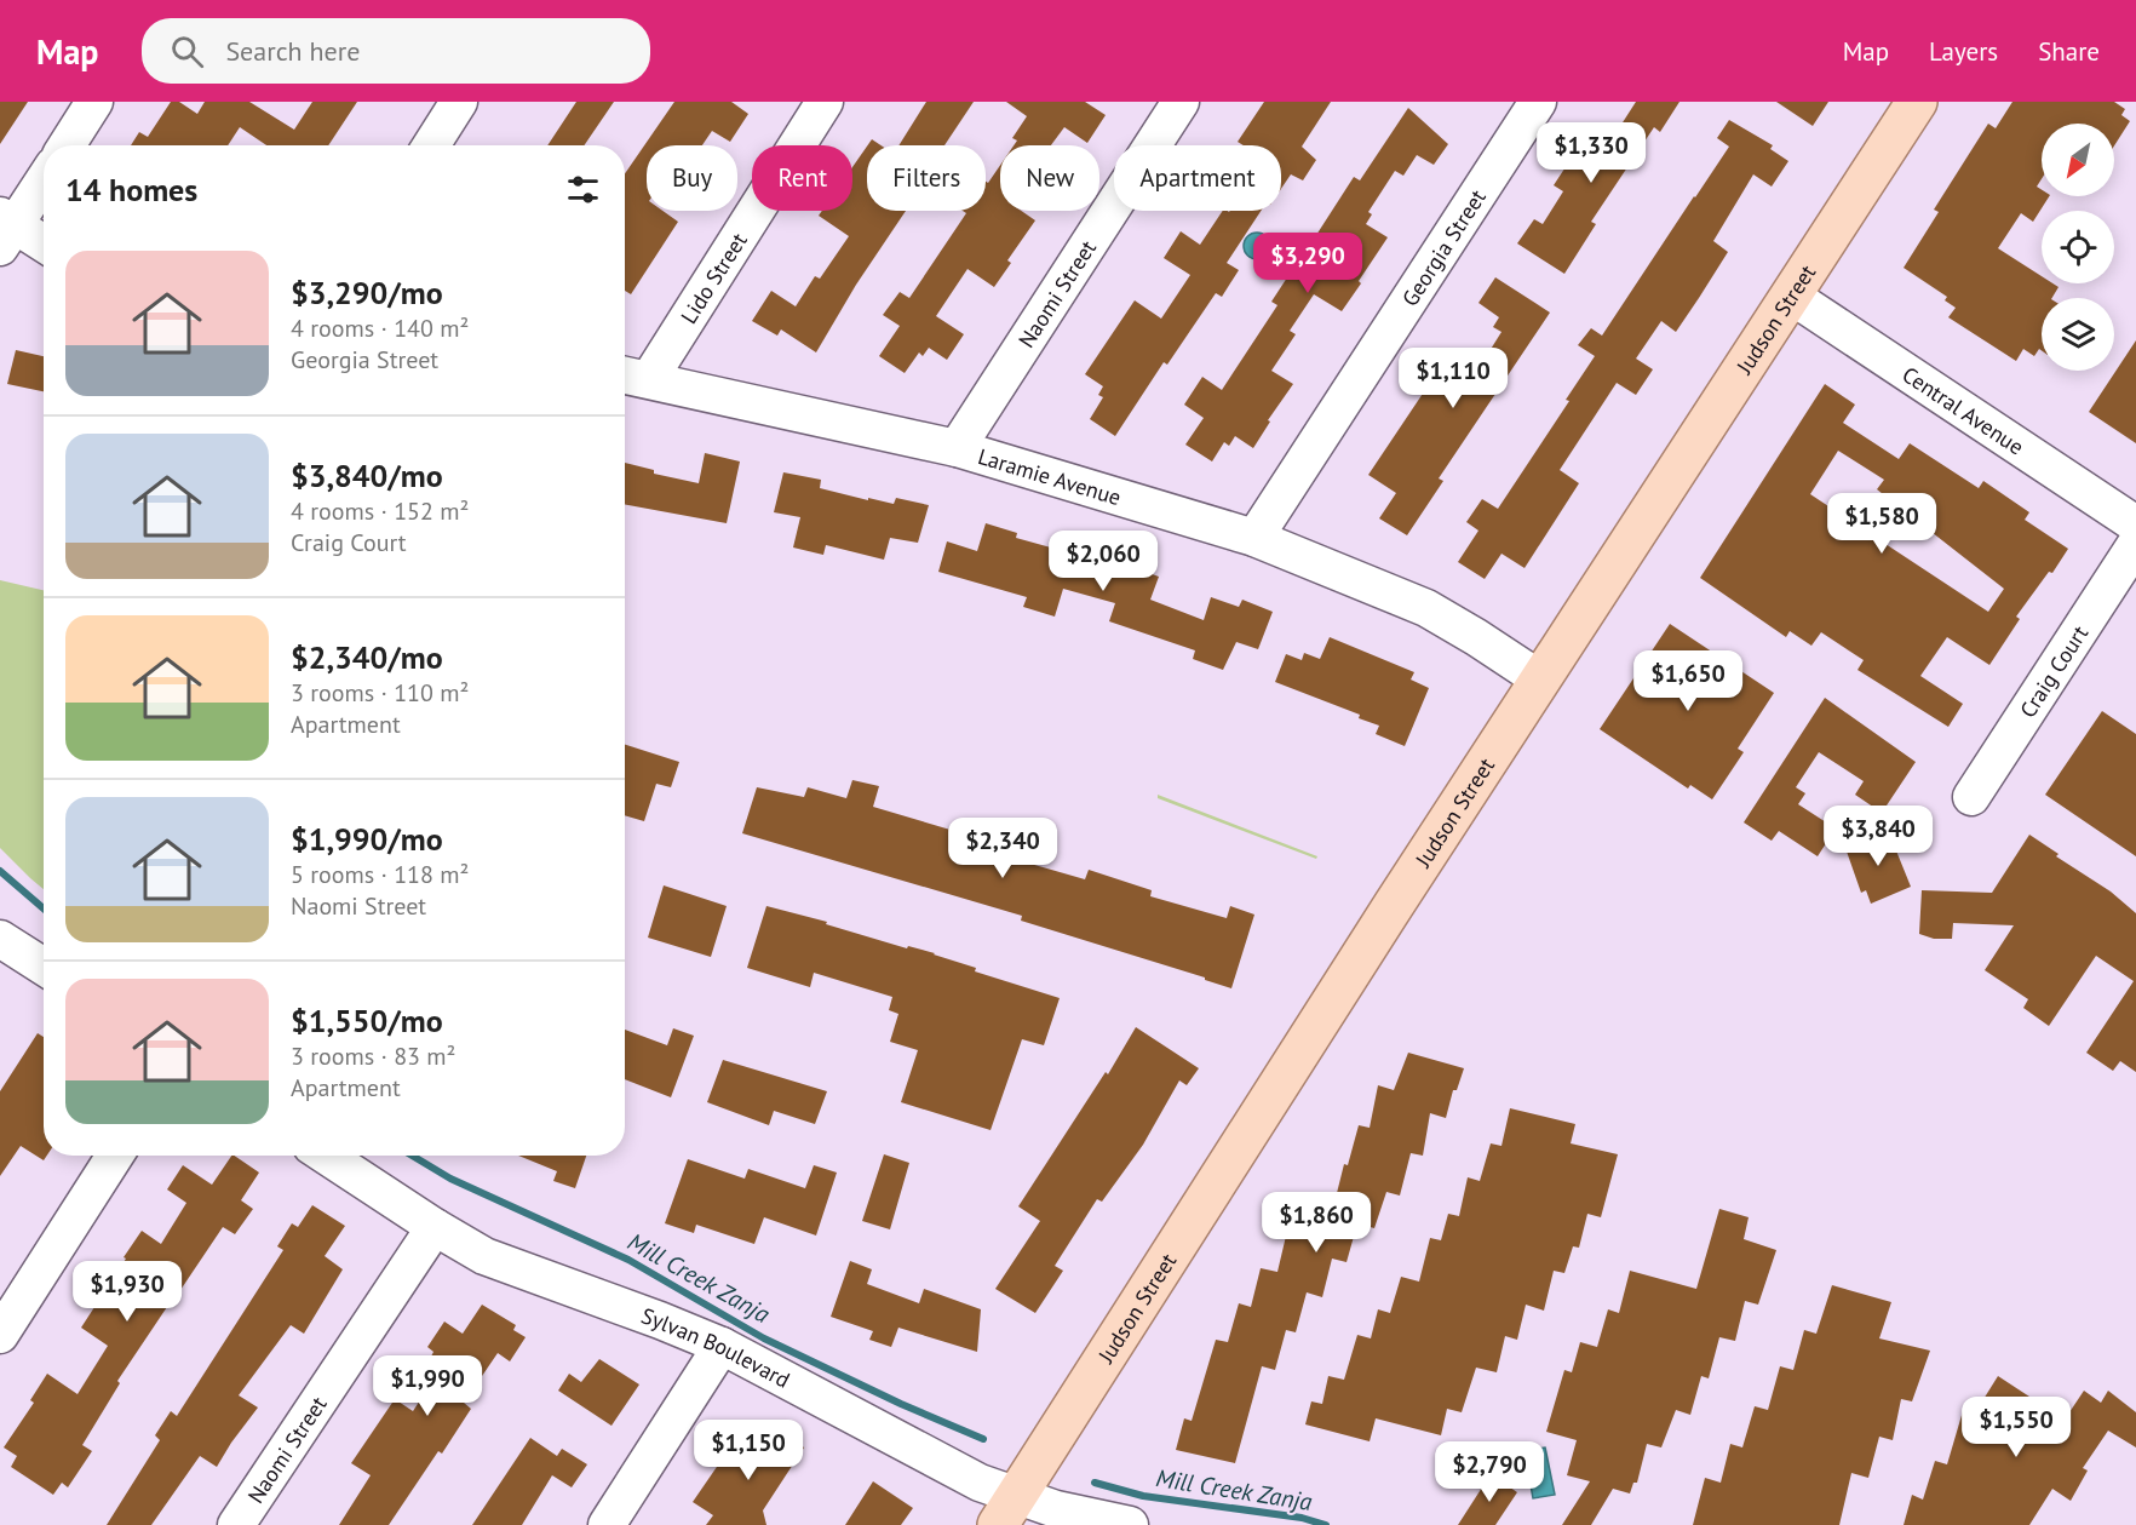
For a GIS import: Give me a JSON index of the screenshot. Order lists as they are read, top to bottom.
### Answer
{
  "streets": {
    "main road": ["Judson Street"],
    "street": [
      "Georgia Street",
      "Lido Street",
      "Naomi Street",
      "Central Avenue",
      "Laramie Avenue",
      "Craig Court",
      "Sylvan Boulevard"
    ]
  },
  "crossings": [
    ["Georgia Street", "Laramie Avenue"],
    ["Lido Street", "Laramie Avenue"],
    ["Naomi Street", "Laramie Avenue"],
    ["Naomi Street", "Sylvan Boulevard"],
    ["Judson Street", "Central Avenue"],
    ["Judson Street", "Laramie Avenue"],
    ["Judson Street", "Sylvan Boulevard"]
  ],
  "water": ["Mill Creek Zanja"],
  "north": "bottom left",
  "page": {
    "header": "Map",
    "search": "Search here",
    "nav": ["Map", "Layers", "Share"],
    "price": [
      "$1,330",
      "$3,290",
      "$1,110",
      "$1,580",
      "$2,060",
      "$1,650",
      "$3,840",
      "$2,340",
      "$1,860",
      "$1,930",
      "$1,990",
      "$1,550",
      "$1,150",
      "$2,790"
    ],
    "chip": [
      "Buy",
      "Rent",
      "Filters",
      "New",
      "Apartment"
    ],
    "heading": "14 homes",
    "list": [
      {
        "name": "$3,290/mo",
        "note": "4 rooms · 140 m² · Georgia Street"
      },
      {
        "name": "$3,840/mo",
        "note": "4 rooms · 152 m² · Craig Court"
      },
      {
        "name": "$2,340/mo",
        "note": "3 rooms · 110 m² · Apartment"
      },
      {
        "name": "$1,990/mo",
        "note": "5 rooms · 118 m² · Naomi Street"
      },
      {
        "name": "$1,550/mo",
        "note": "3 rooms · 83 m² · Apartment"
      }
    ]
  }
}
